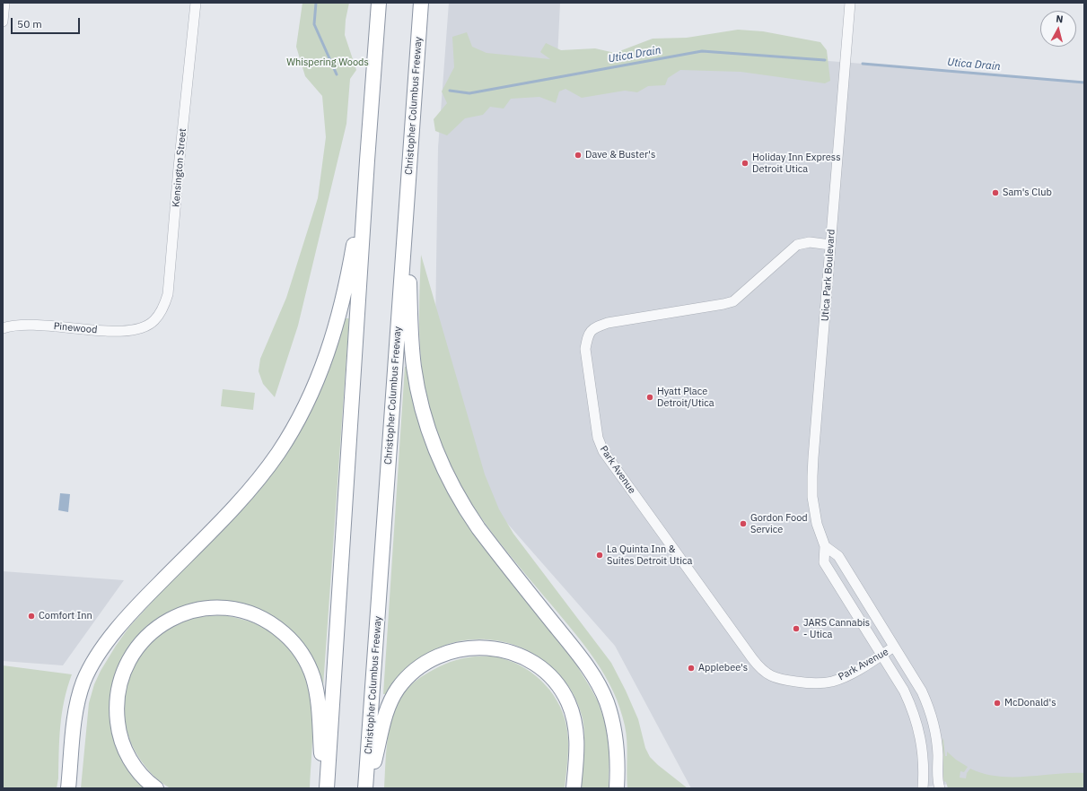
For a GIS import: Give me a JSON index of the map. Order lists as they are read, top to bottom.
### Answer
{
  "streets": {
    "highway": ["Christopher Columbus Freeway"],
    "street": [
      "Kensington Street",
      "Utica Park Boulevard",
      "Pinewood",
      "Park Avenue"
    ]
  },
  "crossings": [
    ["Kensington Street", "Pinewood"],
    ["Utica Park Boulevard", "Park Avenue"]
  ],
  "water": ["Utica Drain"],
  "parks": ["Whispering Woods"],
  "places": [
    "Dave & Buster's",
    "Holiday Inn Express Detroit Utica",
    "Sam's Club",
    "Hyatt Place Detroit/Utica",
    "Gordon Food Service",
    "La Quinta Inn & Suites Detroit Utica",
    "Comfort Inn",
    "JARS Cannabis - Utica",
    "Applebee's",
    "McDonald's"
  ],
  "scale_bar": "50 m",
  "north": "top"
}
